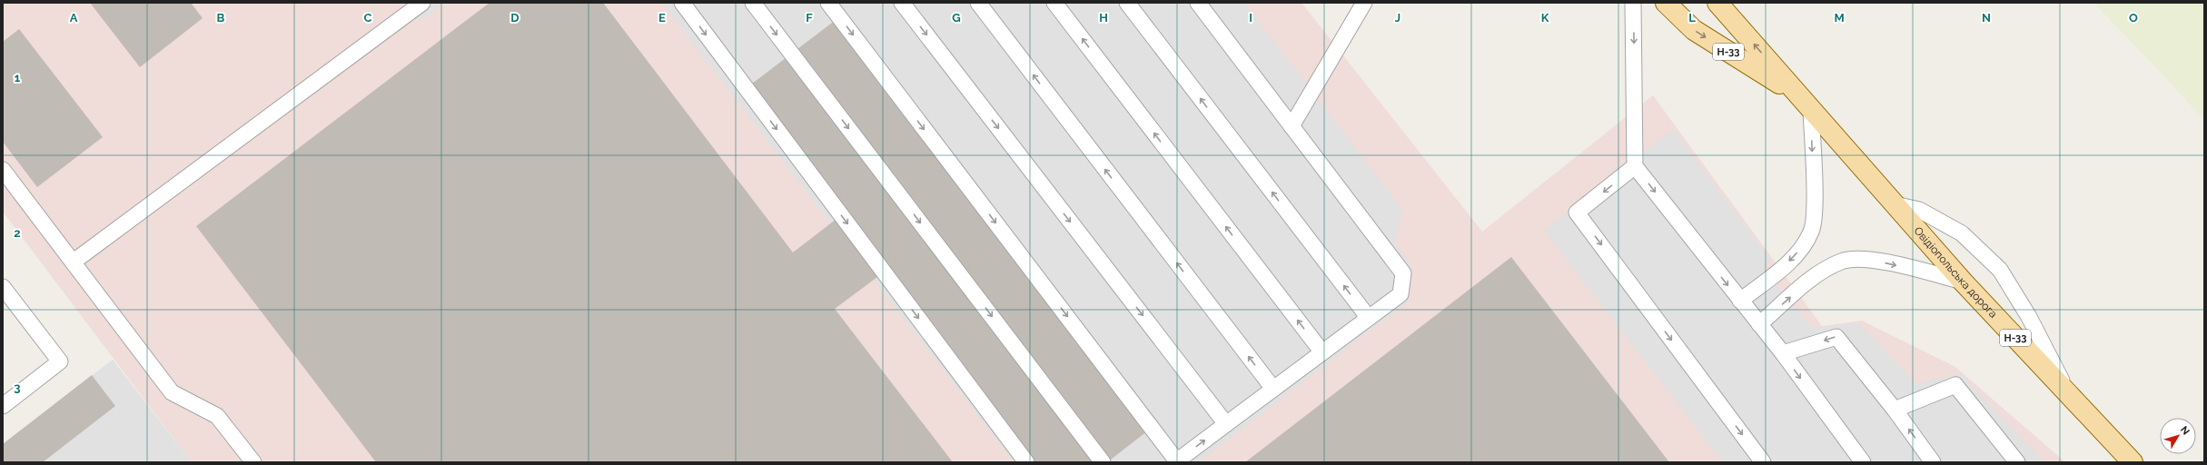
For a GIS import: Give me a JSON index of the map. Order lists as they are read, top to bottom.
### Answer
{
  "streets": {
    "main road": ["Н-33", "Овідіопольська дорога"]
  },
  "north": "top right",
  "grid": {
    "columns": [
      "A",
      "B",
      "C",
      "D",
      "E",
      "F",
      "G",
      "H",
      "I",
      "J",
      "K",
      "L",
      "M",
      "N",
      "O"
    ],
    "rows": ["1", "2", "3"]
  }
}
